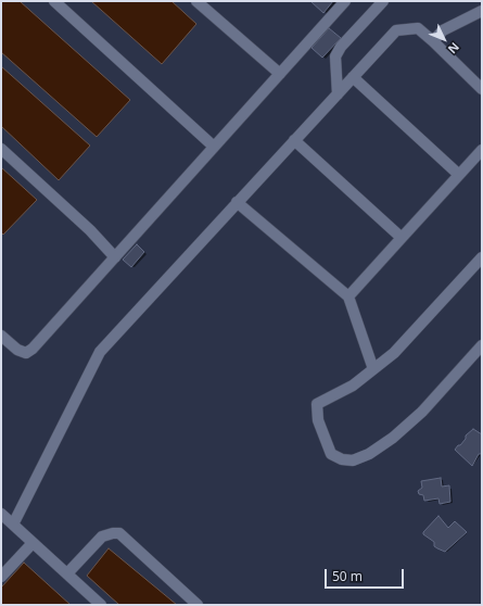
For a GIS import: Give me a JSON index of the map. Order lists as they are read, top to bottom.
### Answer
{
  "scale_bar": "50 m",
  "north": "bottom right"
}
